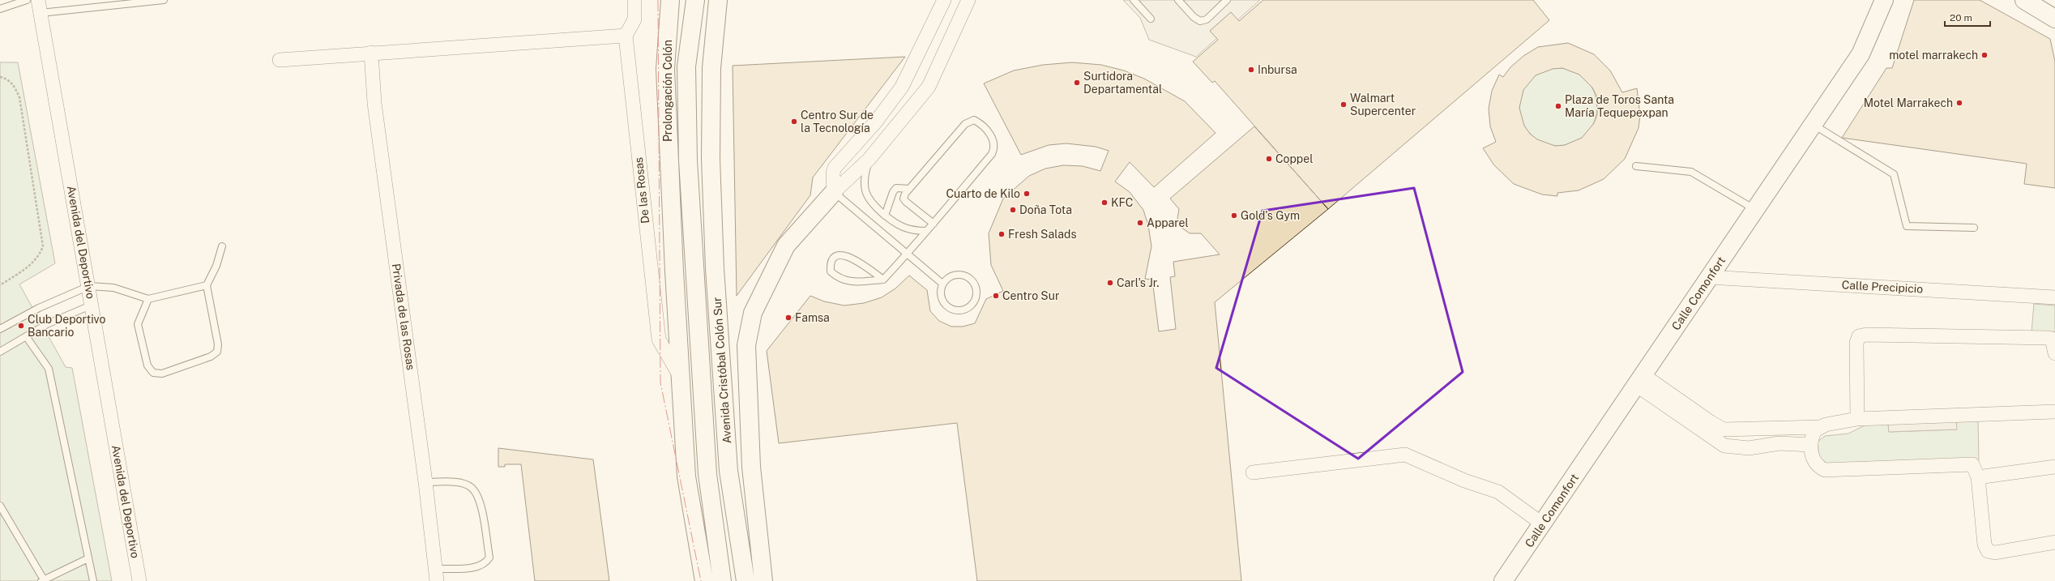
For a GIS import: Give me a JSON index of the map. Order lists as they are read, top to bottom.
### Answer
{
  "streets": {
    "main road": ["Prolongación Colón", "Calle Comonfort", "Avenida Cristóbal Colón Sur"],
    "street": [
      "De las Rosas",
      "Avenida del Deportivo",
      "Calle Precipicio",
      "Privada de las Rosas"
    ]
  },
  "crossings": [
    ["Prolongación Colón", "De las Rosas"],
    ["Calle Precipicio", "Calle Comonfort"]
  ],
  "places": [
    "motel marrakech",
    "Inbursa",
    "Surtidora Departamental",
    "Motel Marrakech",
    "Walmart Supercenter",
    "Plaza de Toros Santa María Tequepexpan",
    "Centro Sur de la Tecnología",
    "Coppel",
    "Cuarto de Kilo",
    "KFC",
    "Doña Tota",
    "Gold's Gym",
    "Apparel",
    "Fresh Salads",
    "Carl's Jr.",
    "Centro Sur",
    "Famsa",
    "Club Deportivo Bancario"
  ],
  "scale_bar": "20 m"
}
